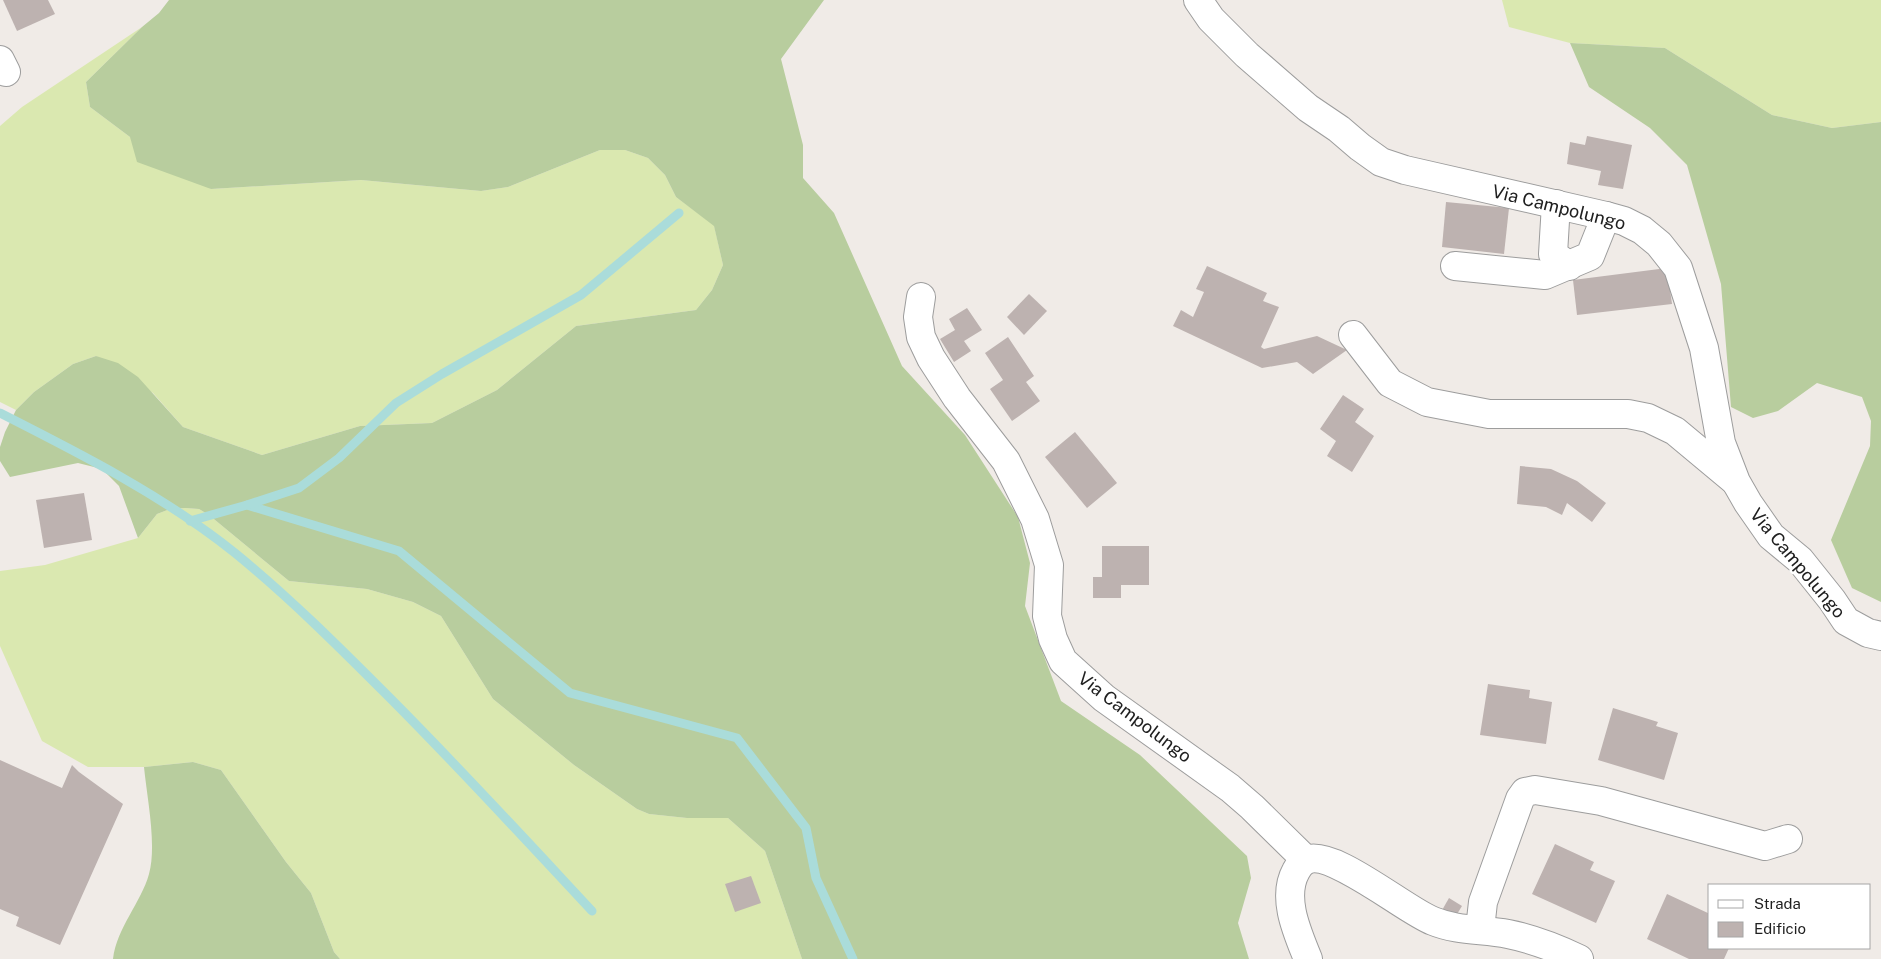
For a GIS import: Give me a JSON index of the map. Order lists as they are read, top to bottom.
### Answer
{
  "streets": {
    "street": ["Via Campolungo"]
  },
  "legend": ["Strada", "Edificio"]
}
